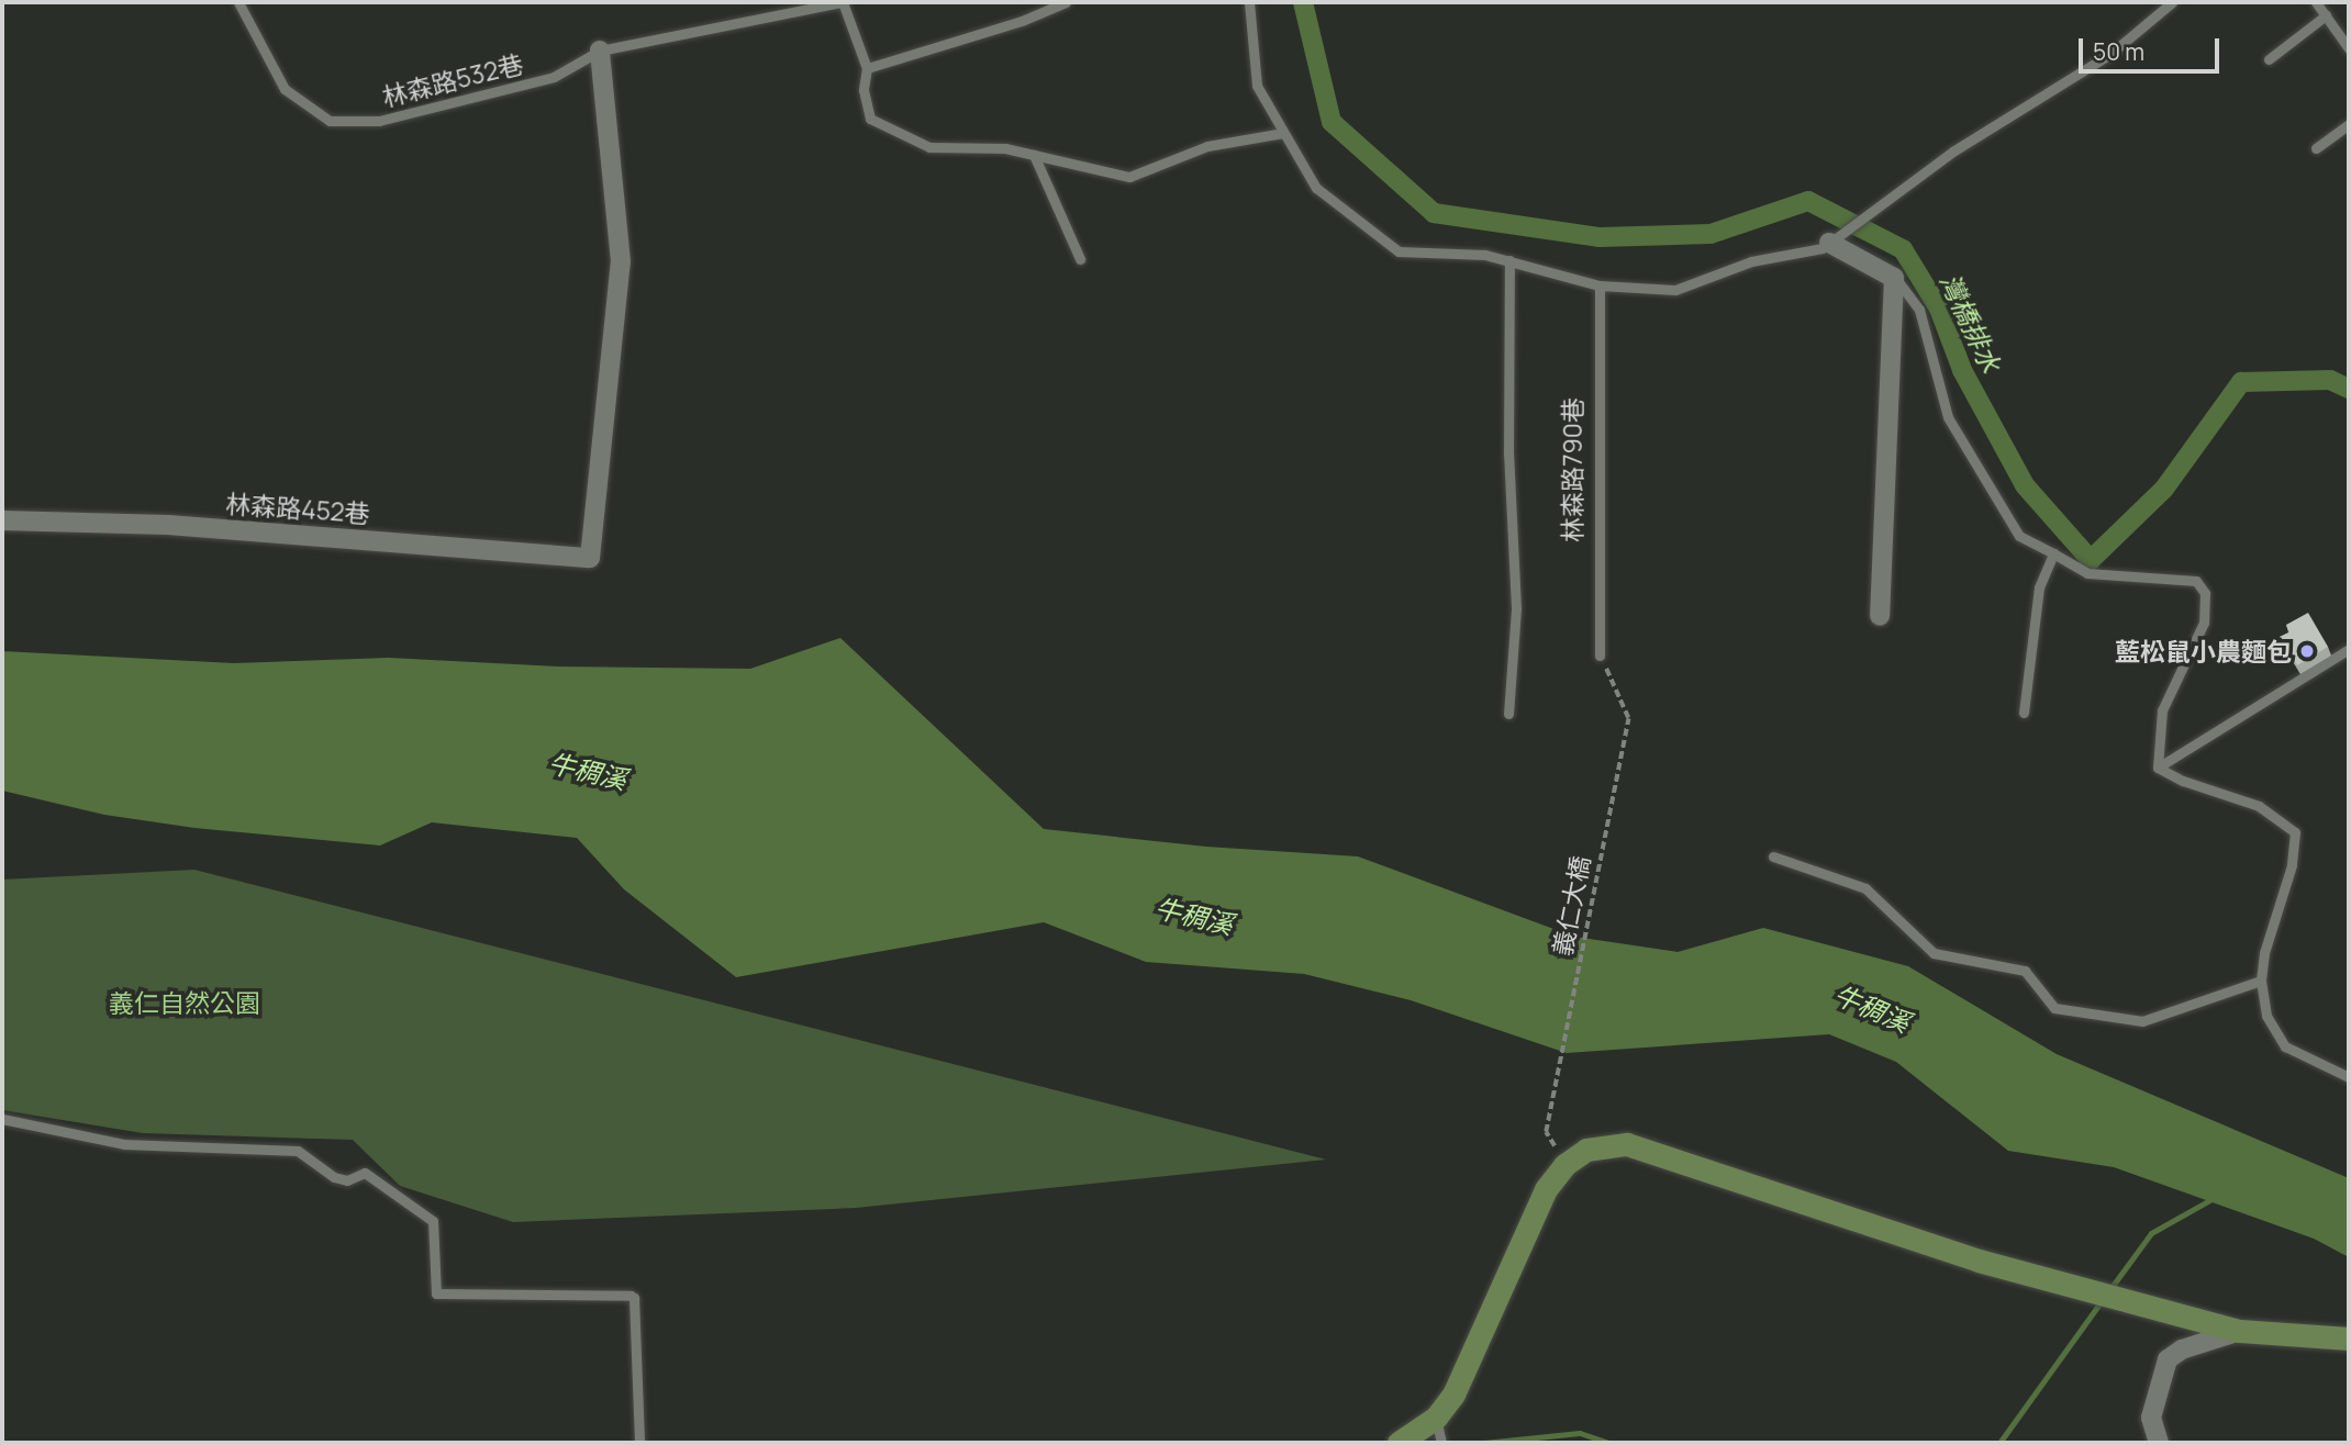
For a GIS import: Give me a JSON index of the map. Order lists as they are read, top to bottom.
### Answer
{
  "streets": {
    "street": ["林森路452巷"],
    "lane": ["林森路532巷", "林森路790巷"],
    "path": ["義仁大橋"]
  },
  "crossings": [
    ["林森路532巷", "林森路452巷"],
    ["林森路790巷", "義仁大橋"]
  ],
  "water": ["灣橋排水", "牛稠溪"],
  "parks": ["義仁自然公園"],
  "places": ["藍松鼠小農麵包"],
  "scale_bar": "50 m"
}
